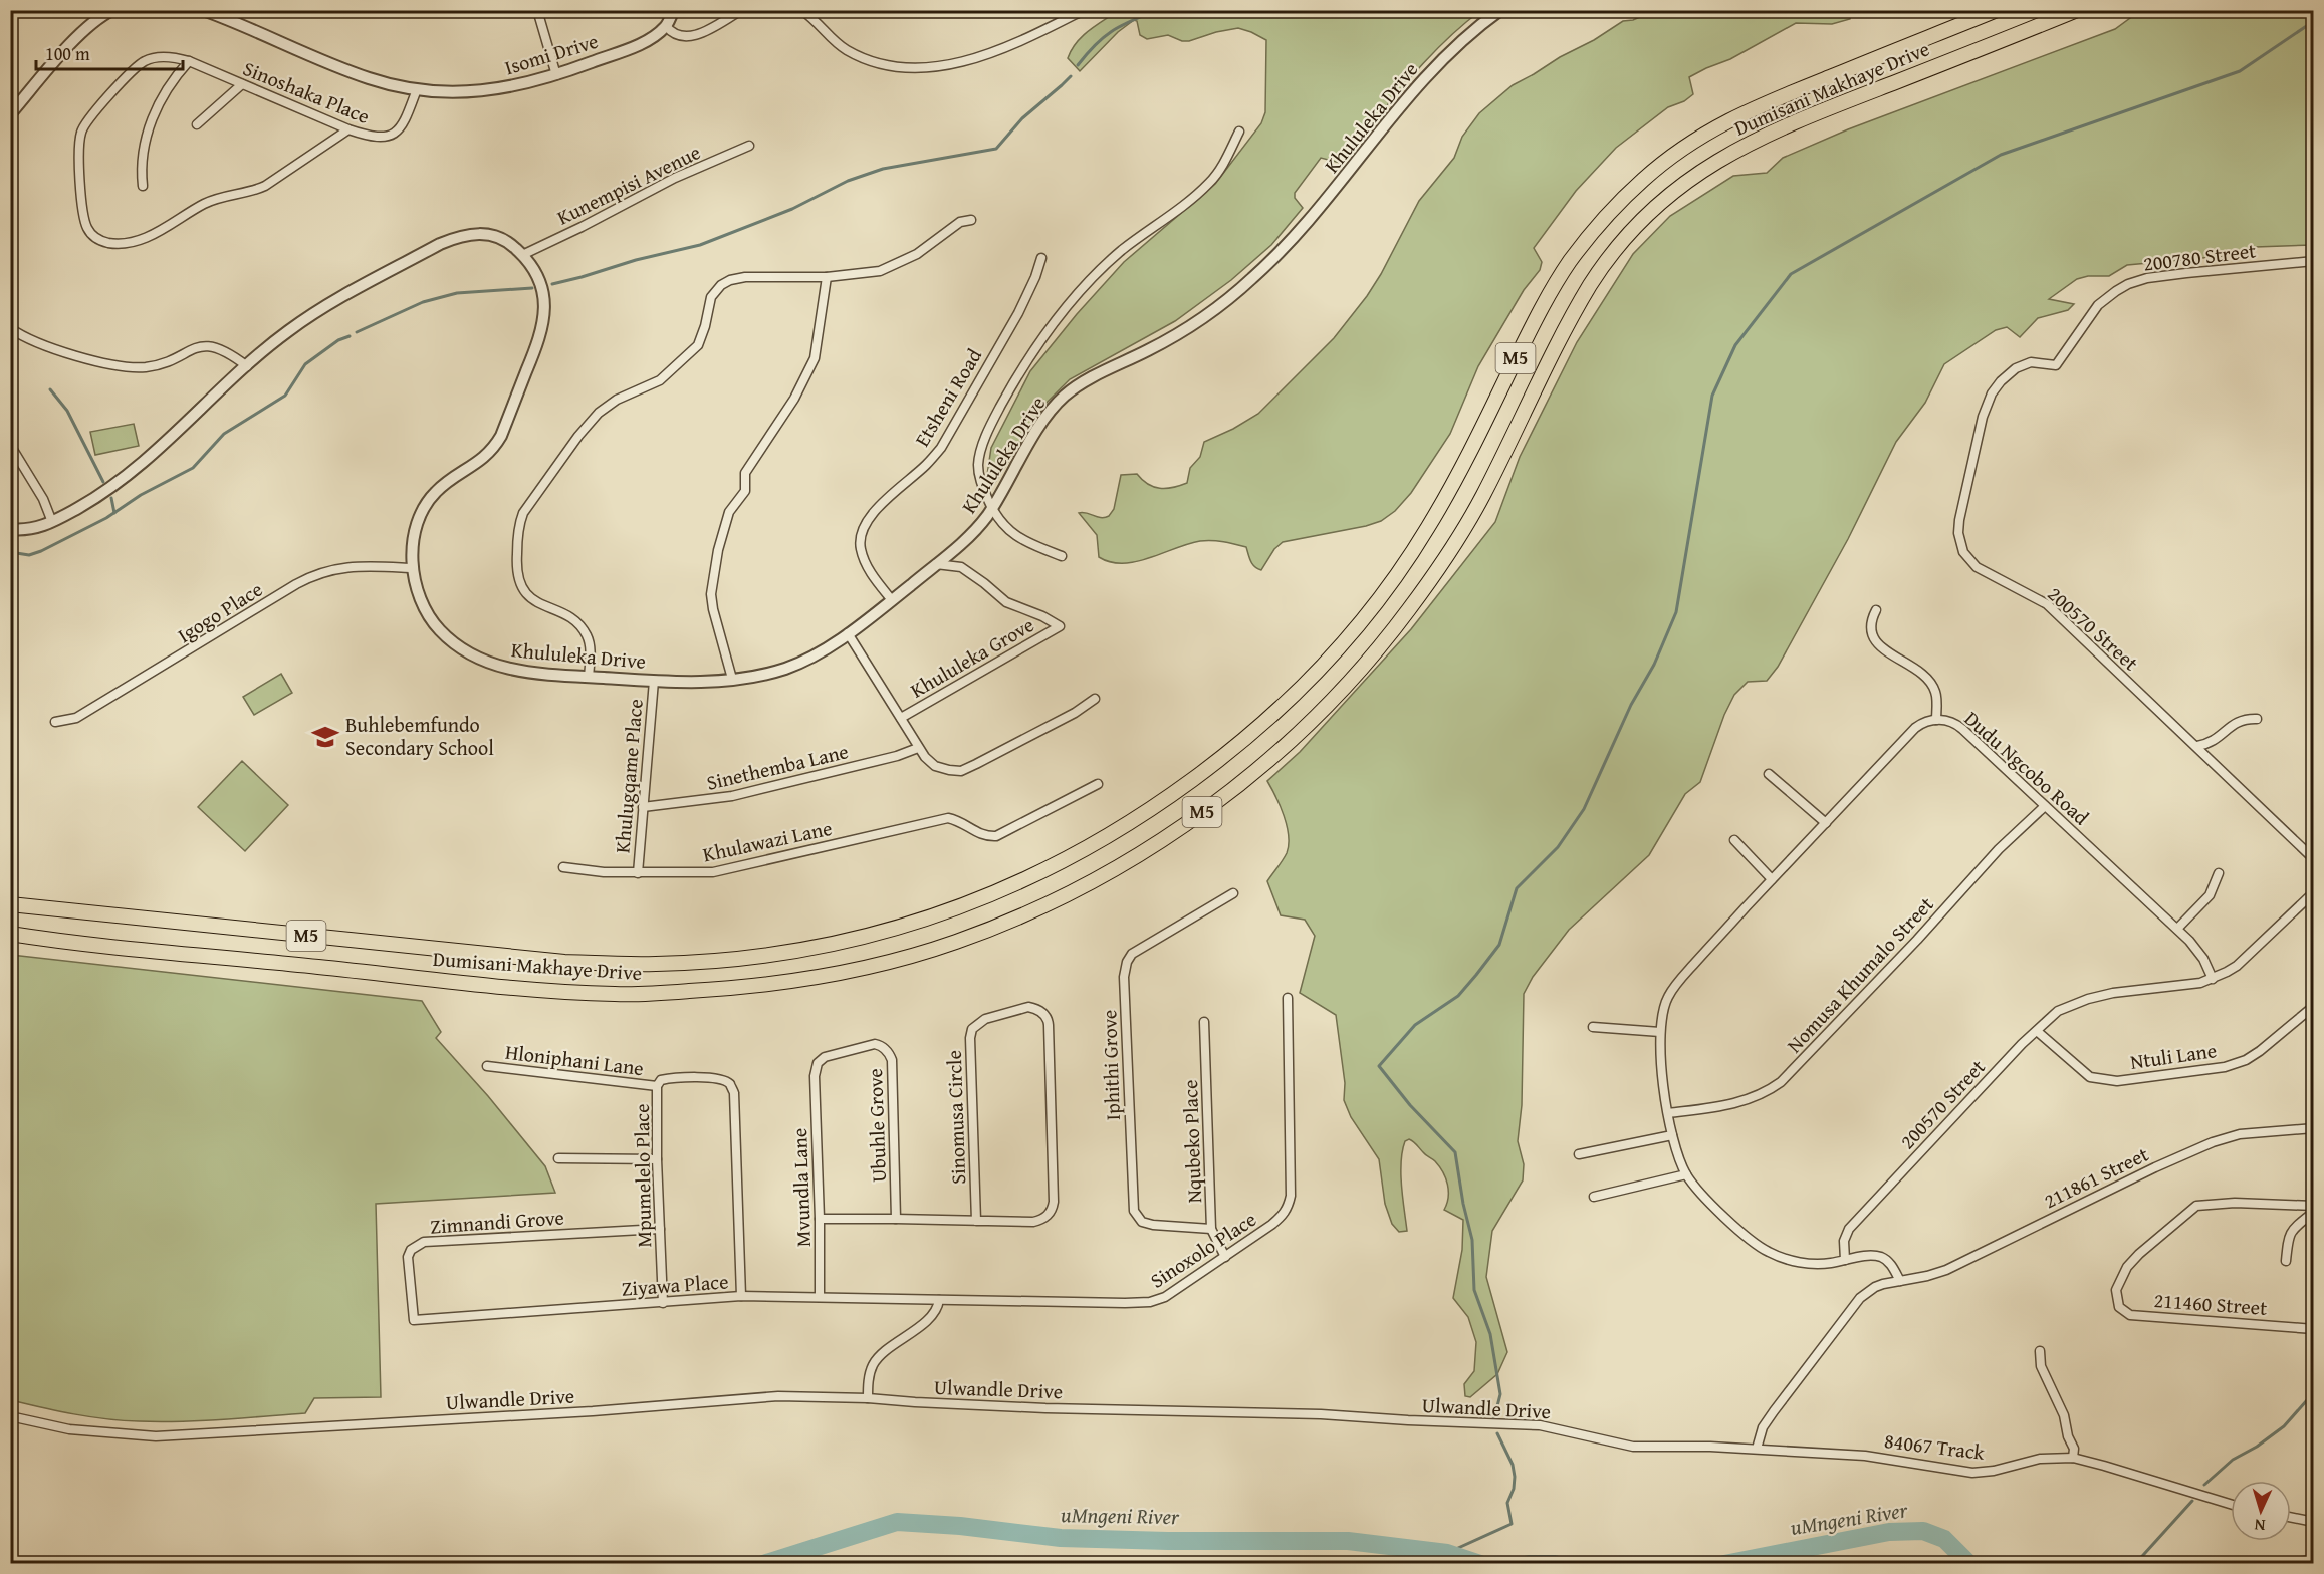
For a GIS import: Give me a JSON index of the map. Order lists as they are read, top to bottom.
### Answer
{
  "streets": {
    "main road": ["Dumisani Makhaye Drive", "M5"],
    "street": [
      "Isomi Drive",
      "Sinoshaka Place",
      "Khululeka Drive",
      "Kunempisi Avenue",
      "200780 Street",
      "Etsheni Road",
      "Igogo Place",
      "200570 Street",
      "Khululeka Grove",
      "Sinethemba Lane",
      "Dudu Ngcobo Road",
      "Khulugqame Place",
      "Khulawazi Lane",
      "Nomusa Khumalo Street",
      "Ntuli Lane",
      "Hloniphani Lane",
      "Iphithi Grove",
      "Sinomusa Circle",
      "Ubuhle Grove",
      "Nqubeko Place",
      "Mpumelelo Place",
      "211861 Street",
      "Mvundla Lane",
      "Zimnandi Grove",
      "Sinoxolo Place",
      "Ziyawa Place",
      "211460 Street",
      "Ulwandle Drive",
      "84067 Track"
    ]
  },
  "crossings": [
    ["Isomi Drive", "Sinoshaka Place"],
    ["Khululeka Drive", "Kunempisi Avenue"],
    ["Khululeka Drive", "Etsheni Road"],
    ["Khululeka Drive", "Igogo Place"],
    ["Khululeka Drive", "Khululeka Grove"],
    ["Khululeka Drive", "Khulugqame Place"],
    ["200780 Street", "200570 Street"],
    ["200570 Street", "Dudu Ngcobo Road"],
    ["200570 Street", "Ntuli Lane"],
    ["Sinethemba Lane", "Khulugqame Place"],
    ["Dudu Ngcobo Road", "Nomusa Khumalo Street"],
    ["Dudu Ngcobo Road", "211861 Street"],
    ["Khulugqame Place", "Khulawazi Lane"],
    ["Hloniphani Lane", "Mpumelelo Place"],
    ["Iphithi Grove", "Nqubeko Place"],
    ["Ubuhle Grove", "Mvundla Lane"],
    ["Nqubeko Place", "Sinoxolo Place"],
    ["Mpumelelo Place", "Zimnandi Grove"],
    ["Mpumelelo Place", "Ziyawa Place"],
    ["Mvundla Lane", "Ziyawa Place"],
    ["Zimnandi Grove", "Ziyawa Place"],
    ["Sinoxolo Place", "Ziyawa Place"],
    ["Ulwandle Drive", "84067 Track"]
  ],
  "water": ["uMngeni River"],
  "places": {
    "school or university": ["Buhlebemfundo Secondary School"]
  },
  "scale_bar": "100 m",
  "north": "bottom"
}
